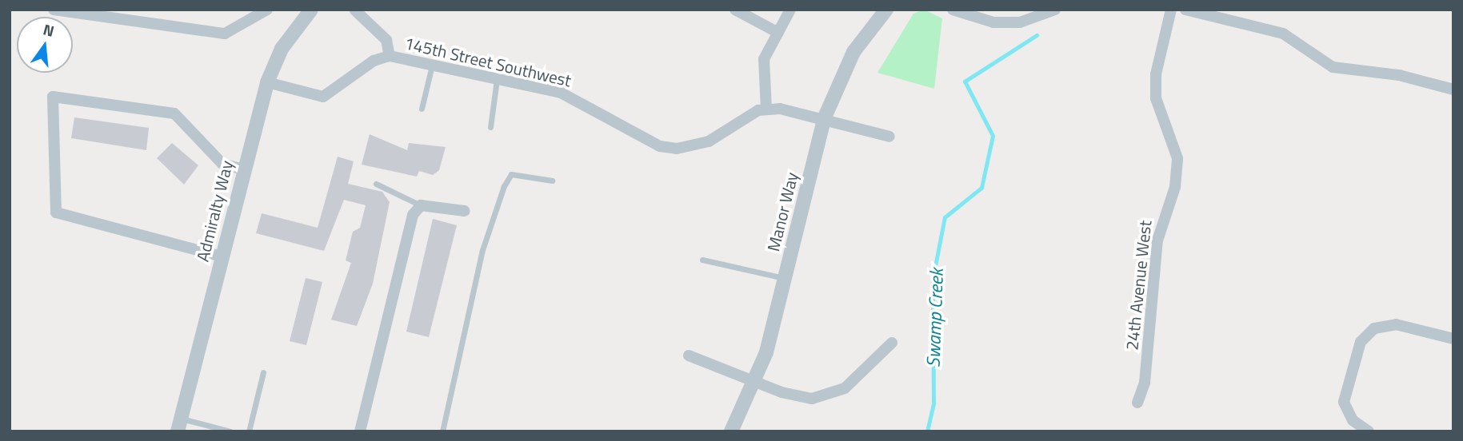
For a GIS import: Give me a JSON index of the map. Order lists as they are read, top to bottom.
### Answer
{
  "streets": {
    "street": [
      "145th Street Southwest",
      "Admiralty Way",
      "Manor Way",
      "24th Avenue West"
    ]
  },
  "crossings": [
    ["145th Street Southwest", "Admiralty Way"],
    ["145th Street Southwest", "Manor Way"]
  ],
  "water": ["Swamp Creek"],
  "north": "top"
}
